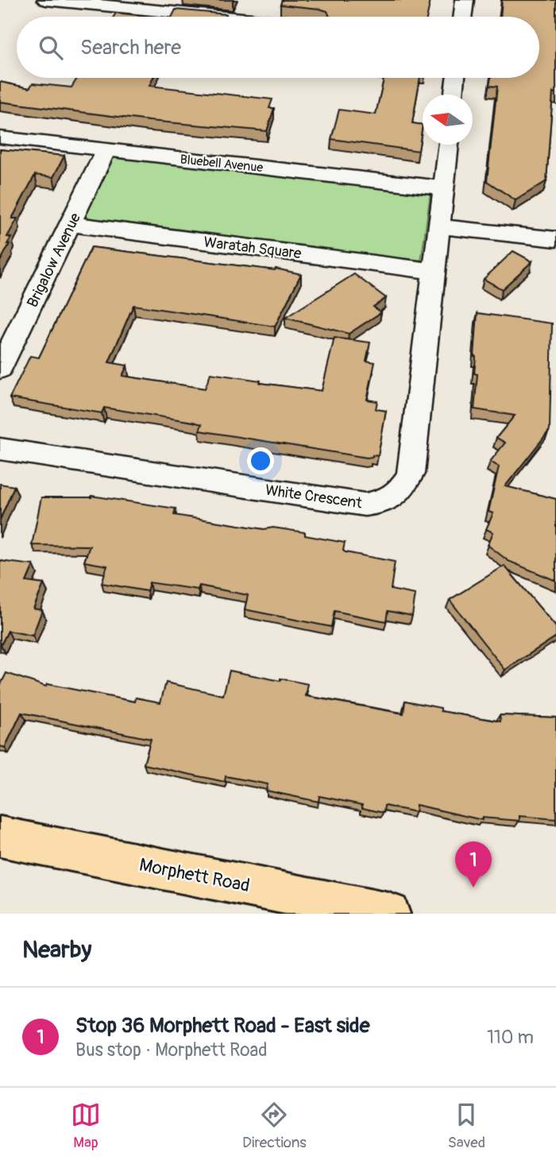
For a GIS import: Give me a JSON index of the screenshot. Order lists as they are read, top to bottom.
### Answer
{
  "streets": {
    "main road": ["Morphett Road"],
    "street": [
      "Bluebell Avenue",
      "Waratah Square",
      "Brigalow Avenue",
      "White Crescent"
    ]
  },
  "crossings": [
    ["Bluebell Avenue", "Brigalow Avenue"],
    ["Bluebell Avenue", "White Crescent"],
    ["Waratah Square", "Brigalow Avenue"],
    ["Waratah Square", "White Crescent"]
  ],
  "north": "left",
  "page": {
    "search": "Search here",
    "pins": "1",
    "heading": "Nearby",
    "list": [
      {
        "mark": "1",
        "name": "Stop 36 Morphett Road - East side",
        "note": "Bus stop · Morphett Road",
        "value": "110 m"
      }
    ],
    "nav": ["Map", "Directions", "Saved"]
  }
}
